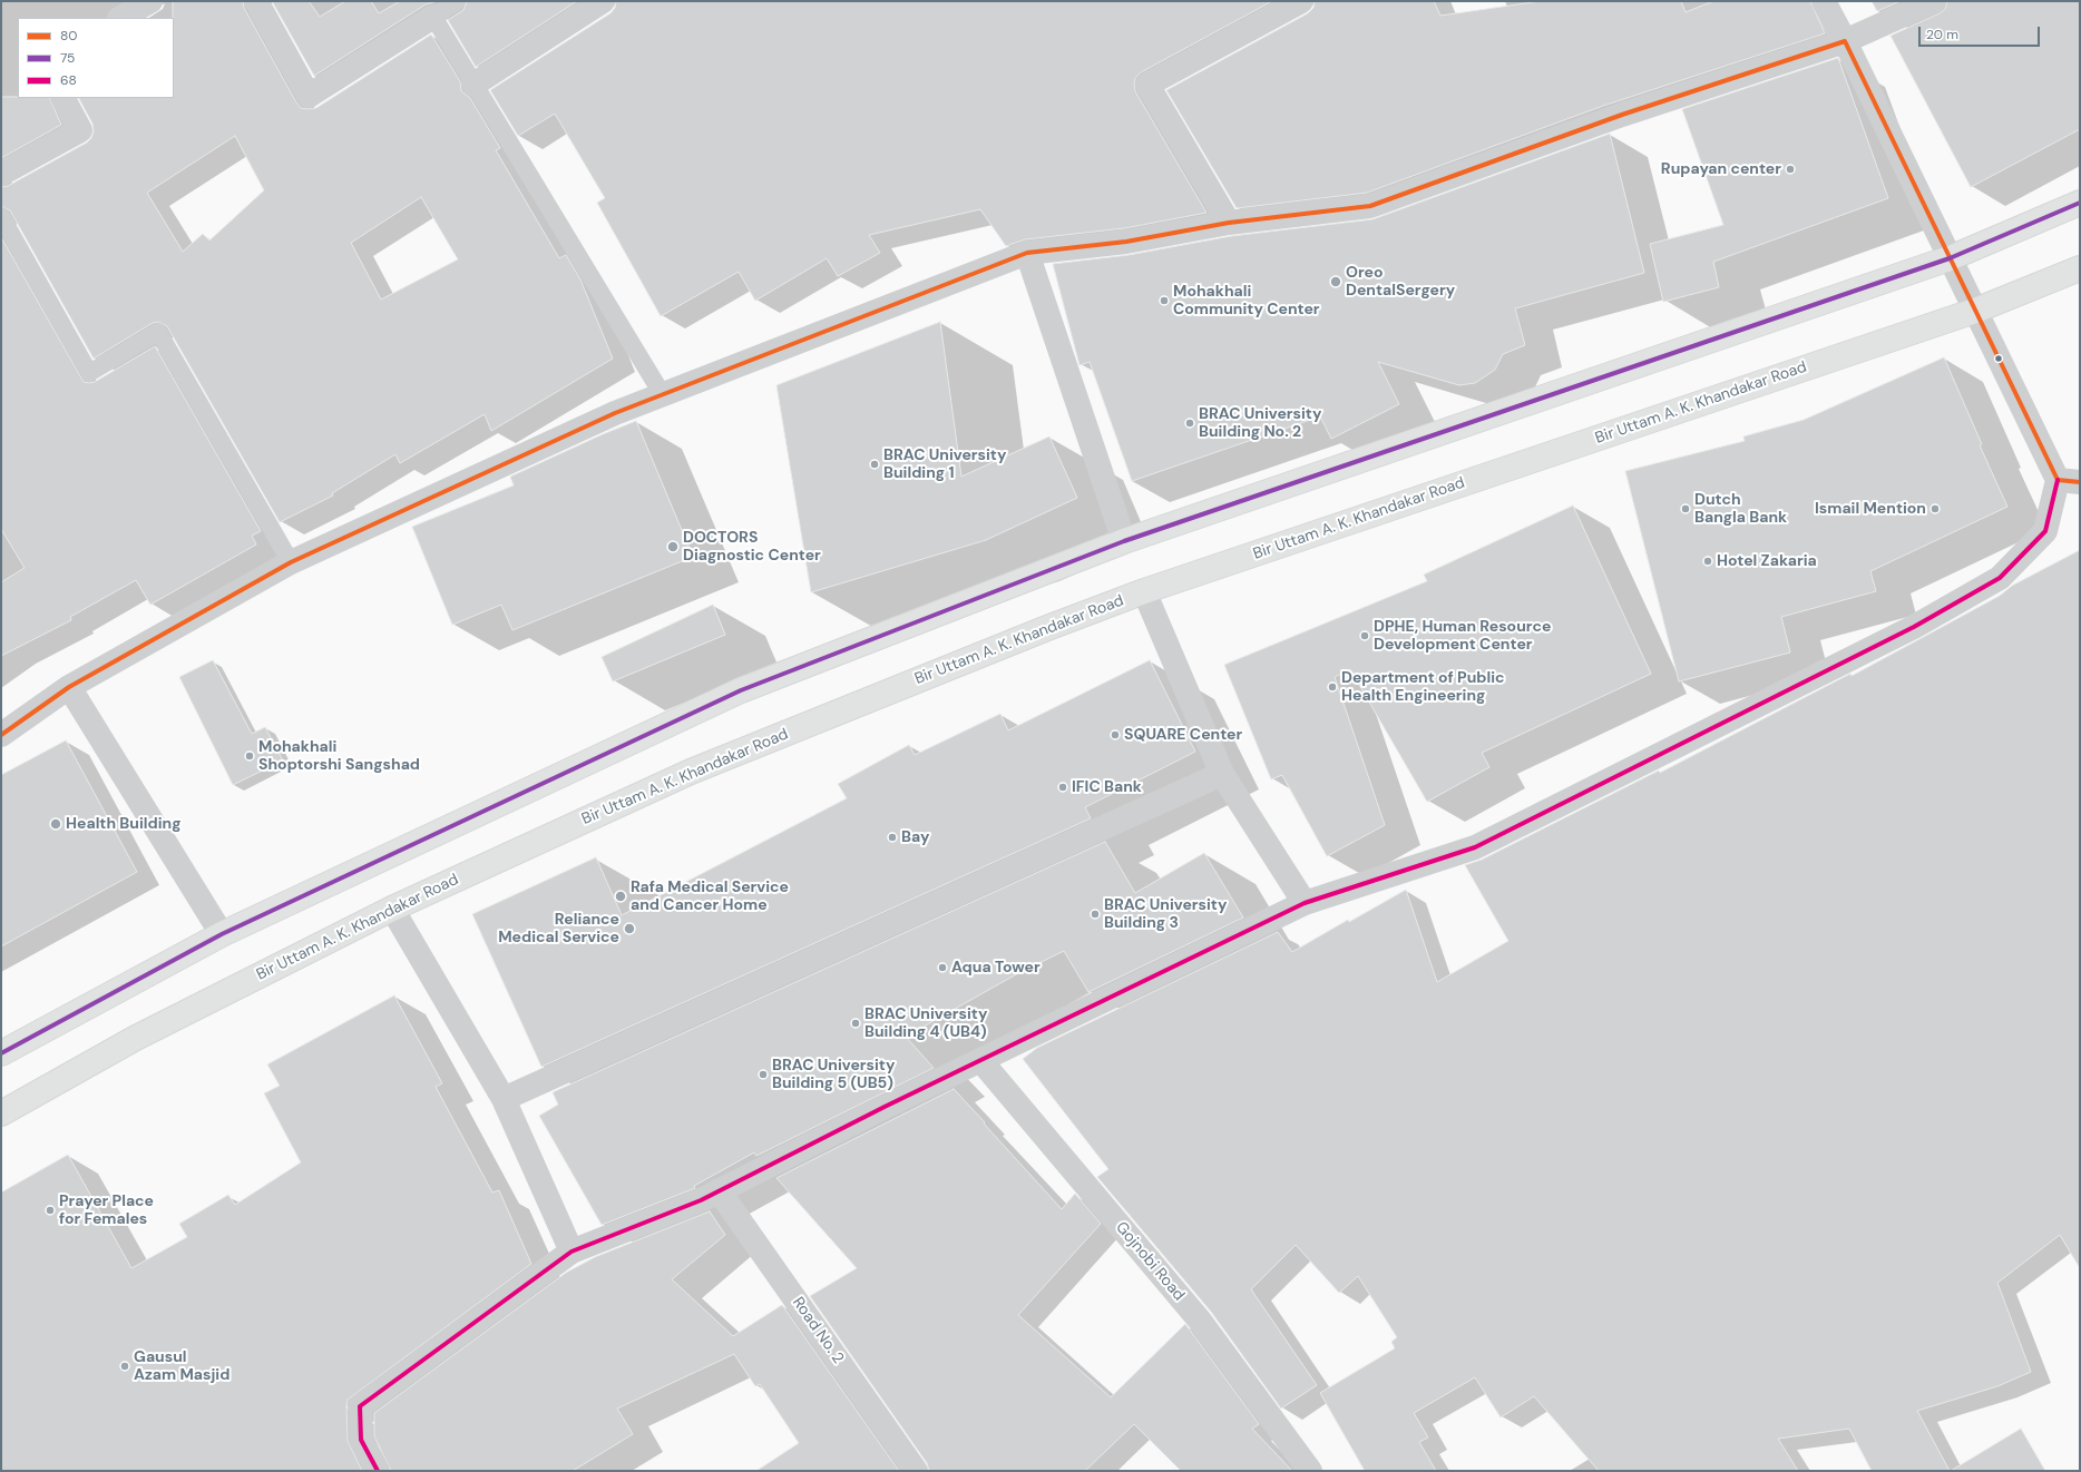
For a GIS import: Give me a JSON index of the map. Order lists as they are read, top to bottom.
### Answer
{
  "streets": {
    "main road": ["Bir Uttam A. K. Khandakar Road"],
    "street": ["Gojnobi Road", "Road No. 2"]
  },
  "places": [
    "Rupayan center",
    "Oreo DentalSergery",
    "Mohakhali Community Center",
    "BRAC University Building No. 2",
    "BRAC University Building 1",
    "Dutch Bangla Bank",
    "Ismail Mention",
    "DOCTORS Diagnostic Center",
    "Hotel Zakaria",
    "DPHE, Human Resource Development Center",
    "Department of Public Health Engineering",
    "SQUARE Center",
    "Mohakhali Shoptorshi Sangshad",
    "IFIC Bank",
    "Health Building",
    "Bay",
    "Rafa Medical Service and Cancer Home",
    "BRAC University Building 3",
    "Reliance Medical Service",
    "Aqua Tower",
    "BRAC University Building 4 (UB4)",
    "BRAC University Building 5 (UB5)",
    "Prayer Place for Females",
    "Gausul Azam Masjid"
  ],
  "lines": ["transit line 80", "transit line 75", "transit line 68"],
  "legend": ["80", "75", "68"],
  "scale_bar": "20 m"
}
